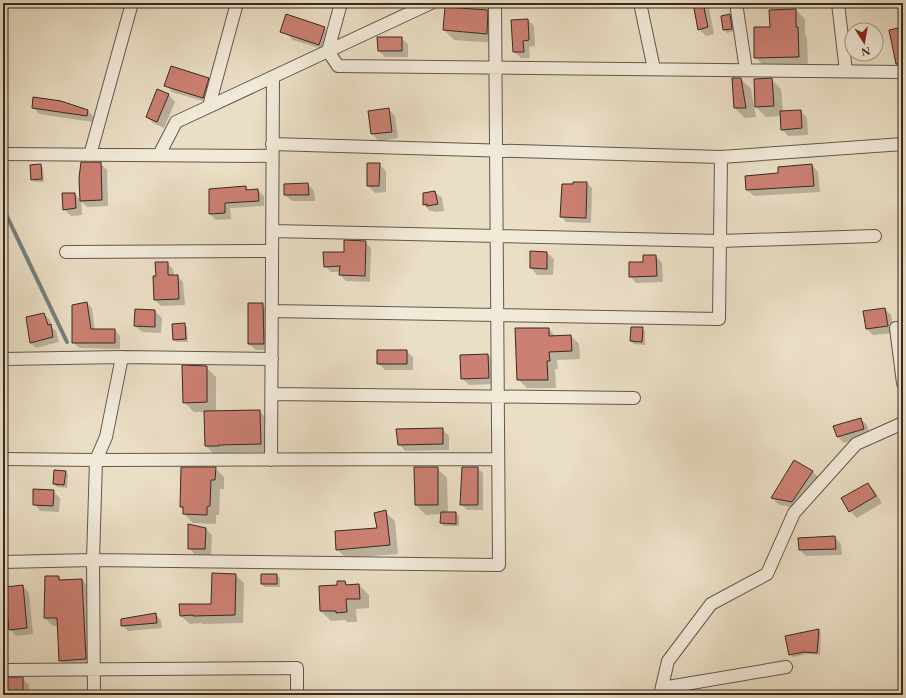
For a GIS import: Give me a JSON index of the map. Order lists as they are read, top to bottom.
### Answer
{
  "north": "bottom"
}
